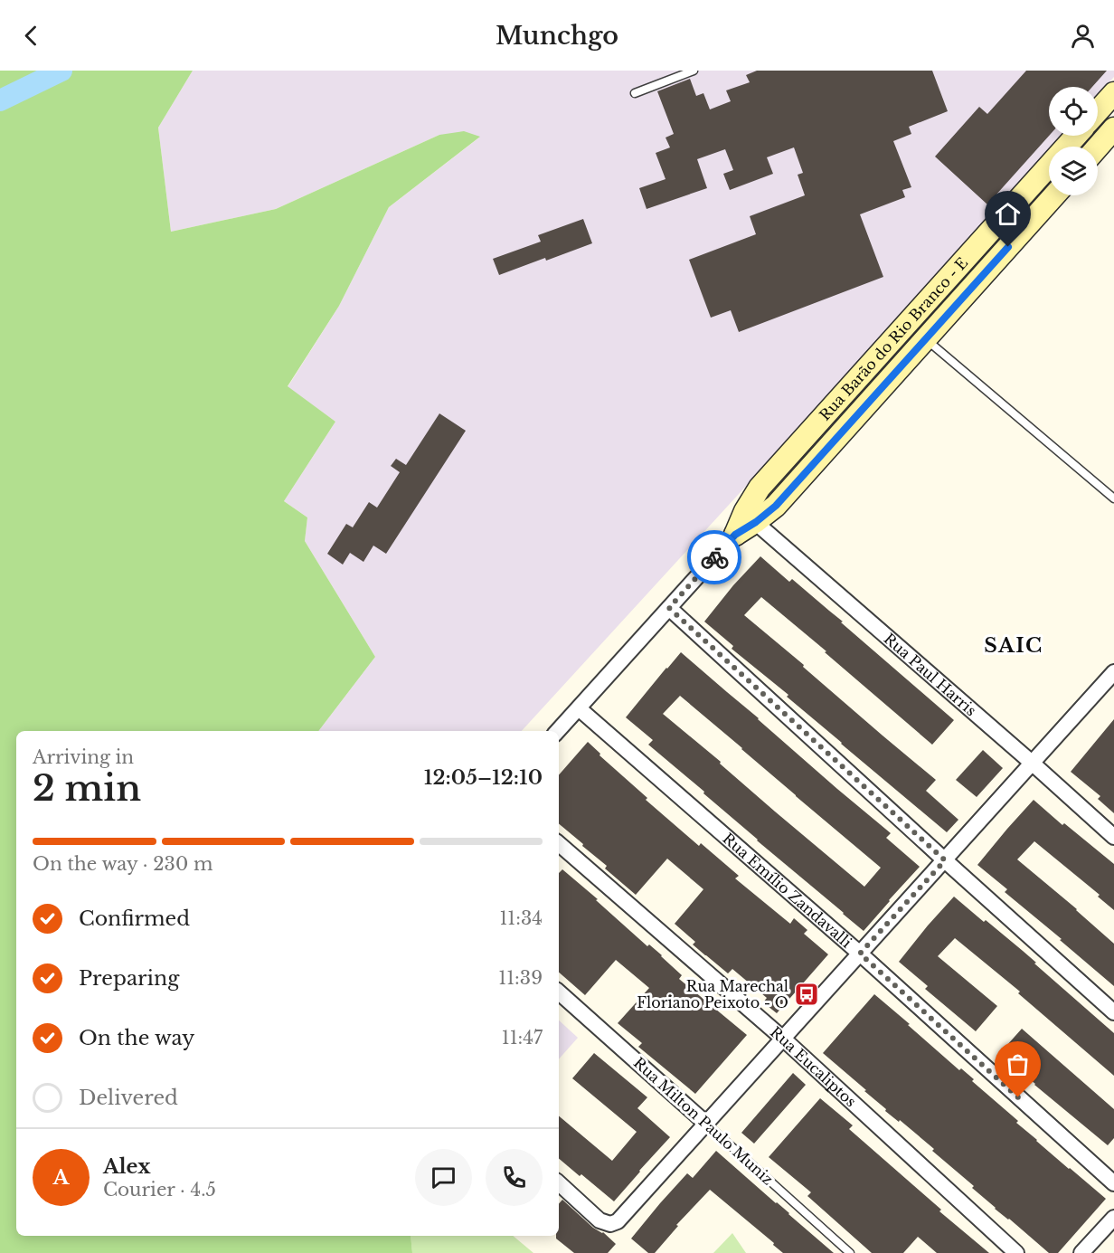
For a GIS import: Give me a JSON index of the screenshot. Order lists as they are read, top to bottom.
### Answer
{
  "streets": {
    "street": [
      "Rua Barão do Rio Branco - E",
      "Rua Paul Harris",
      "Rua Emílio Zandavalli",
      "Rua Eucaliptos",
      "Rua Milton Paulo Muniz"
    ]
  },
  "crossings": [
    ["Rua Barão do Rio Branco - E", "Rua Paul Harris"],
    ["Rua Barão do Rio Branco - E", "Rua Emílio Zandavalli"]
  ],
  "districts": ["SAIC"],
  "places": {
    "bus stop": ["Rua Marechal Floriano Peixoto - O"]
  },
  "page": {
    "header": "Munchgo",
    "heading": ["2 min", "Arriving in", "12:05–12:10"],
    "panel": ["Alex", "Courier · 4.5"],
    "bar": "On the way · 230 m",
    "list": [
      ["Confirmed", "11:34"],
      ["Preparing", "11:39"],
      ["On the way", "11:47"],
      "Delivered"
    ],
    "round": "A"
  }
}
